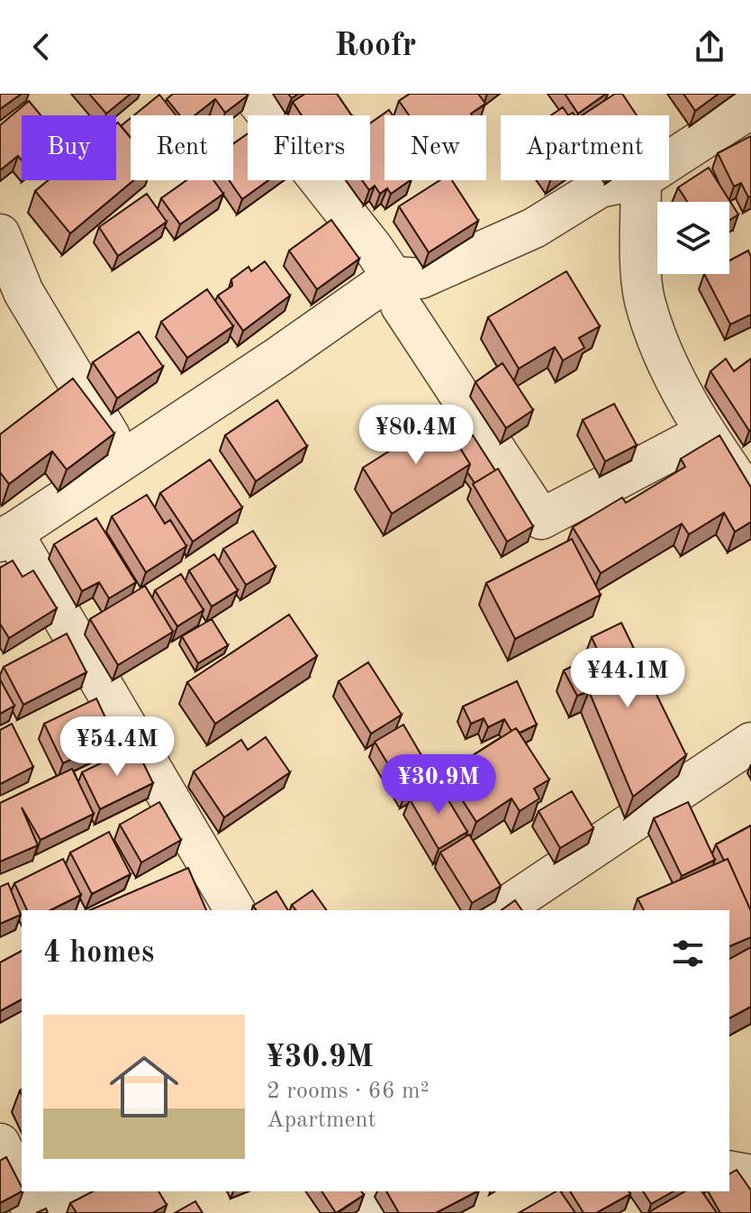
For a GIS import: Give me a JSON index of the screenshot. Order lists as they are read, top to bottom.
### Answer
{
  "page": {
    "header": "Roofr",
    "chip": [
      "Buy",
      "Rent",
      "Filters",
      "New",
      "Apartment"
    ],
    "price": [
      "¥80.4M",
      "¥44.1M",
      "¥54.4M",
      "¥30.9M"
    ],
    "heading": "4 homes",
    "list": [
      {
        "name": "¥30.9M",
        "note": "2 rooms · 66 m² · Apartment"
      }
    ]
  }
}
